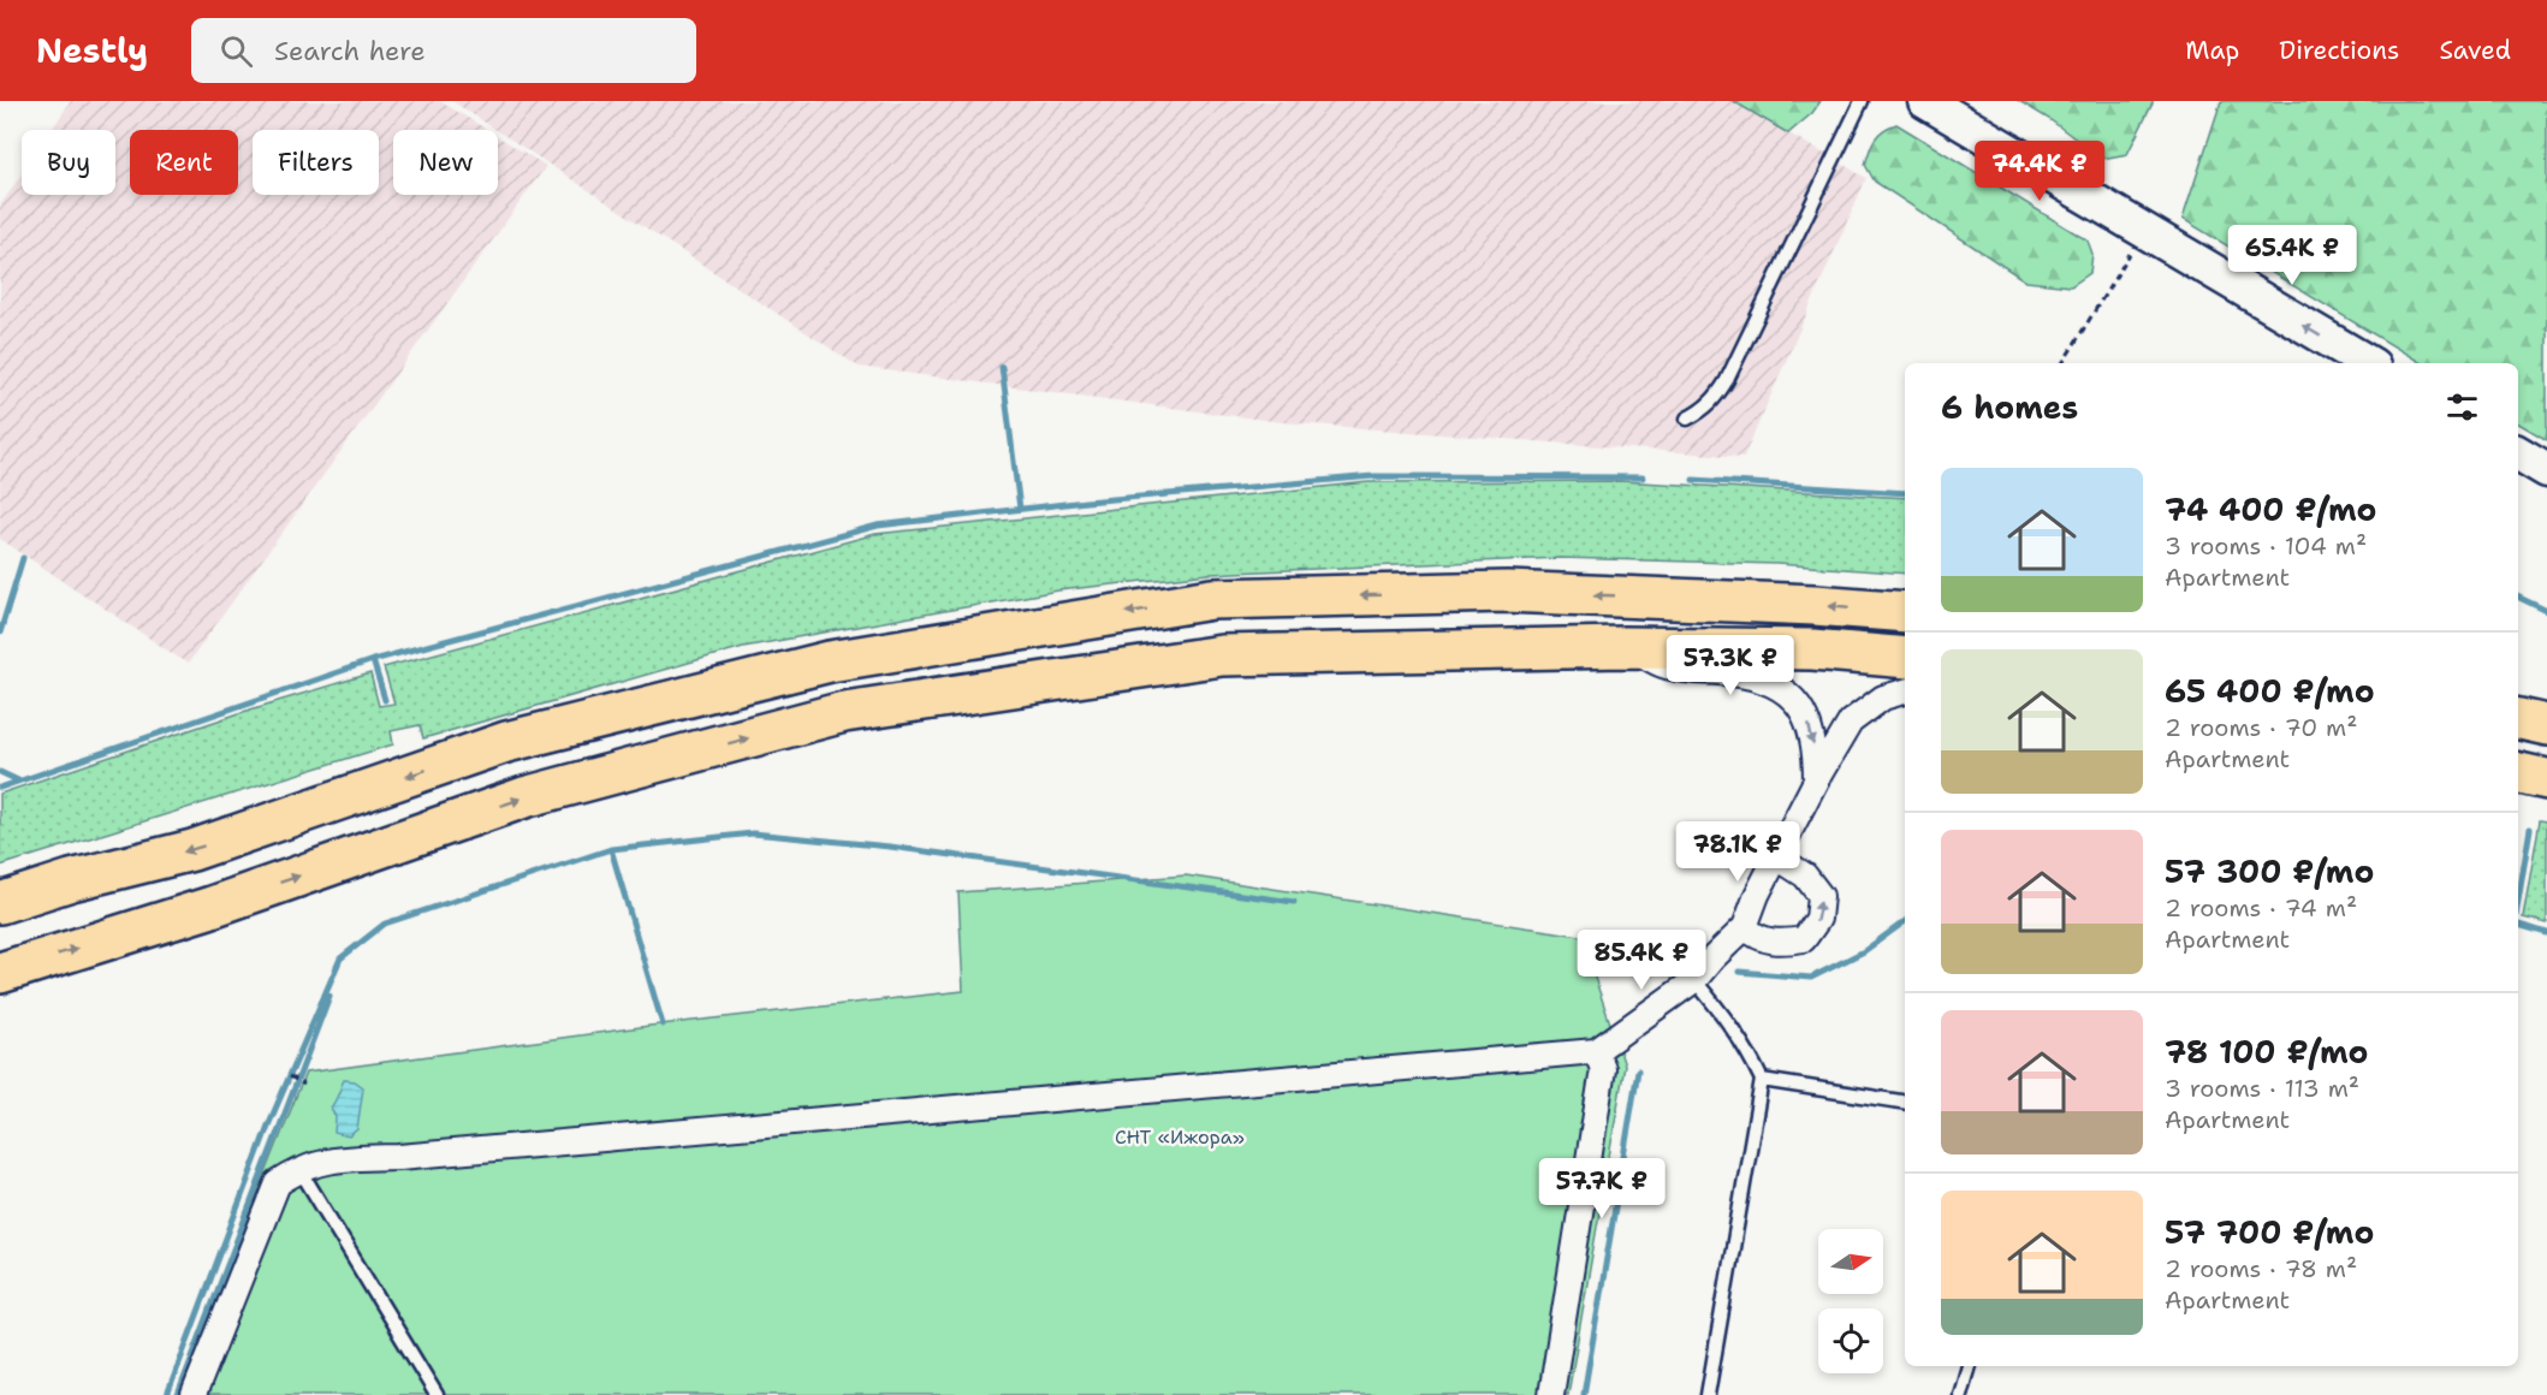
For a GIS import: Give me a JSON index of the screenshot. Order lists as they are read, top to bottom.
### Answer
{
  "parks": ["СНТ «Ижора»"],
  "north": "right",
  "page": {
    "header": "Nestly",
    "search": "Search here",
    "nav": ["Map", "Directions", "Saved"],
    "chip": [
      "Buy",
      "Rent",
      "Filters",
      "New"
    ],
    "price": [
      "74.4K ₽",
      "65.4K ₽",
      "57.3K ₽",
      "78.1K ₽",
      "85.4K ₽",
      "57.7K ₽"
    ],
    "heading": "6 homes",
    "list": [
      {
        "name": "74 400 ₽/mo",
        "note": "3 rooms · 104 m² · Apartment"
      },
      {
        "name": "65 400 ₽/mo",
        "note": "2 rooms · 70 m² · Apartment"
      },
      {
        "name": "57 300 ₽/mo",
        "note": "2 rooms · 74 m² · Apartment"
      },
      {
        "name": "78 100 ₽/mo",
        "note": "3 rooms · 113 m² · Apartment"
      },
      {
        "name": "57 700 ₽/mo",
        "note": "2 rooms · 78 m² · Apartment"
      }
    ]
  }
}
